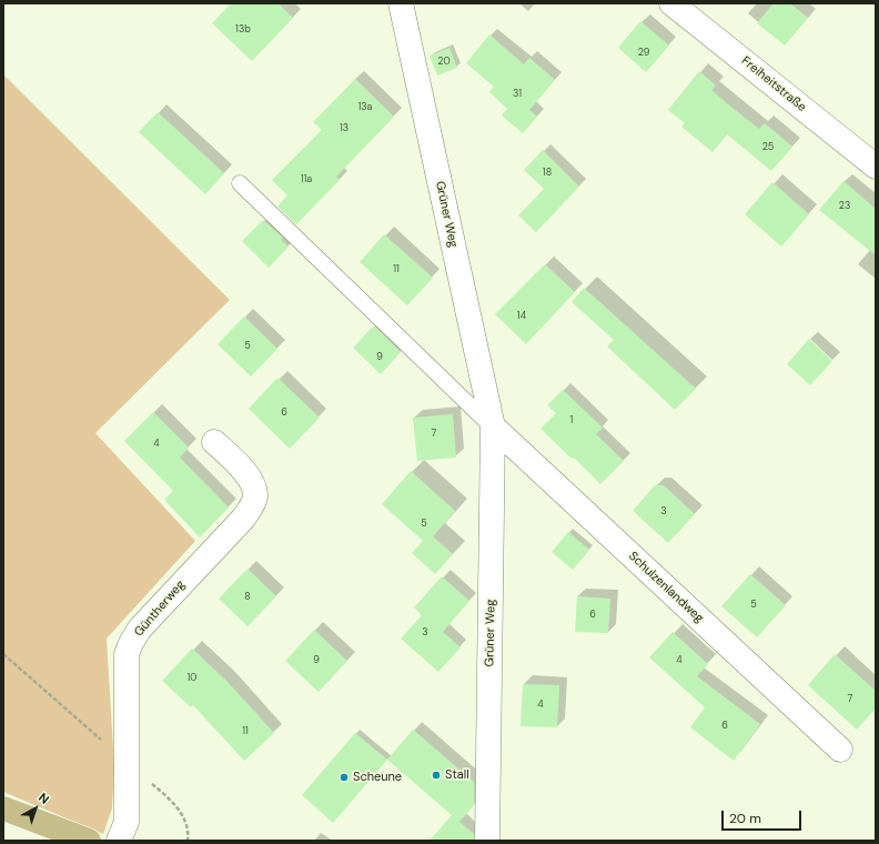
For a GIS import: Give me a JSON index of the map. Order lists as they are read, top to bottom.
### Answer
{
  "streets": {
    "street": [
      "Freiheitstraße",
      "Grüner Weg",
      "Schulzenlandweg",
      "Güntherweg"
    ]
  },
  "crossings": [
    ["Grüner Weg", "Schulzenlandweg"]
  ],
  "places": ["Stall", "Scheune"],
  "house_numbers": [
    "13b",
    "29",
    "20",
    "31",
    "13a",
    "13",
    "25",
    "18",
    "11a",
    "23",
    "11",
    "14",
    "5",
    "9",
    "6",
    "1",
    "7",
    "4",
    "3",
    "5",
    "8",
    "5",
    "6",
    "3",
    "9",
    "4",
    "10",
    "7",
    "4",
    "6",
    "11"
  ],
  "scale_bar": "20 m",
  "north": "top right"
}
